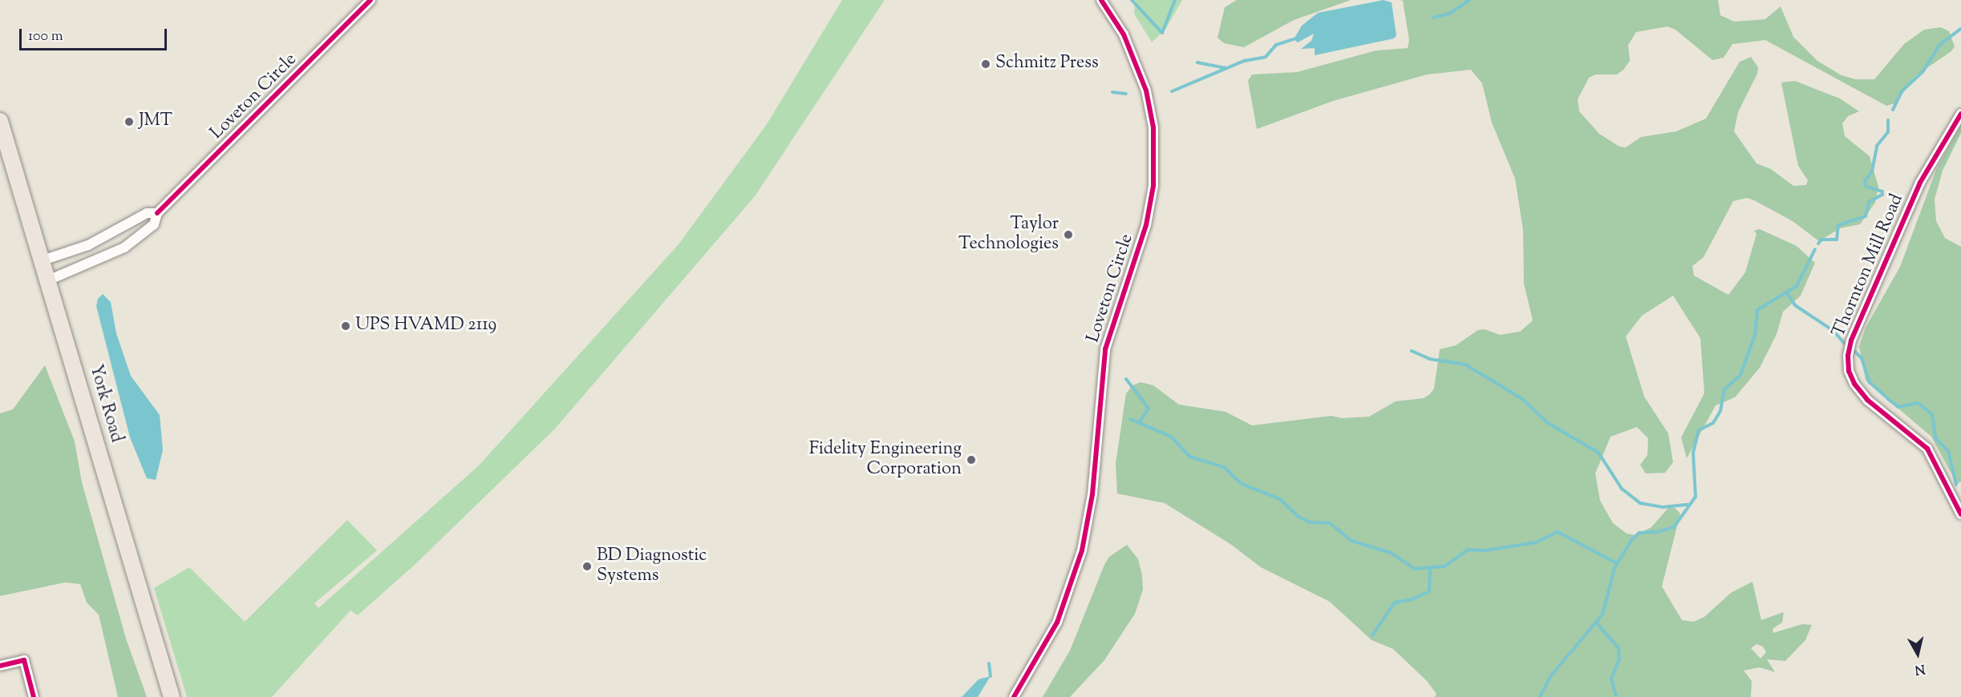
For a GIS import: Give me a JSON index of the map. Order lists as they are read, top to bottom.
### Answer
{
  "streets": {
    "main road": ["York Road"],
    "street": ["Loveton Circle", "Thornton Mill Road"]
  },
  "crossings": [
    ["Loveton Circle", "York Road"]
  ],
  "places": [
    "Schmitz Press",
    "JMT",
    "Taylor Technologies",
    "UPS HVAMD 2119",
    "Fidelity Engineering Corporation",
    "BD Diagnostic Systems"
  ],
  "scale_bar": "100 m",
  "north": "bottom"
}
